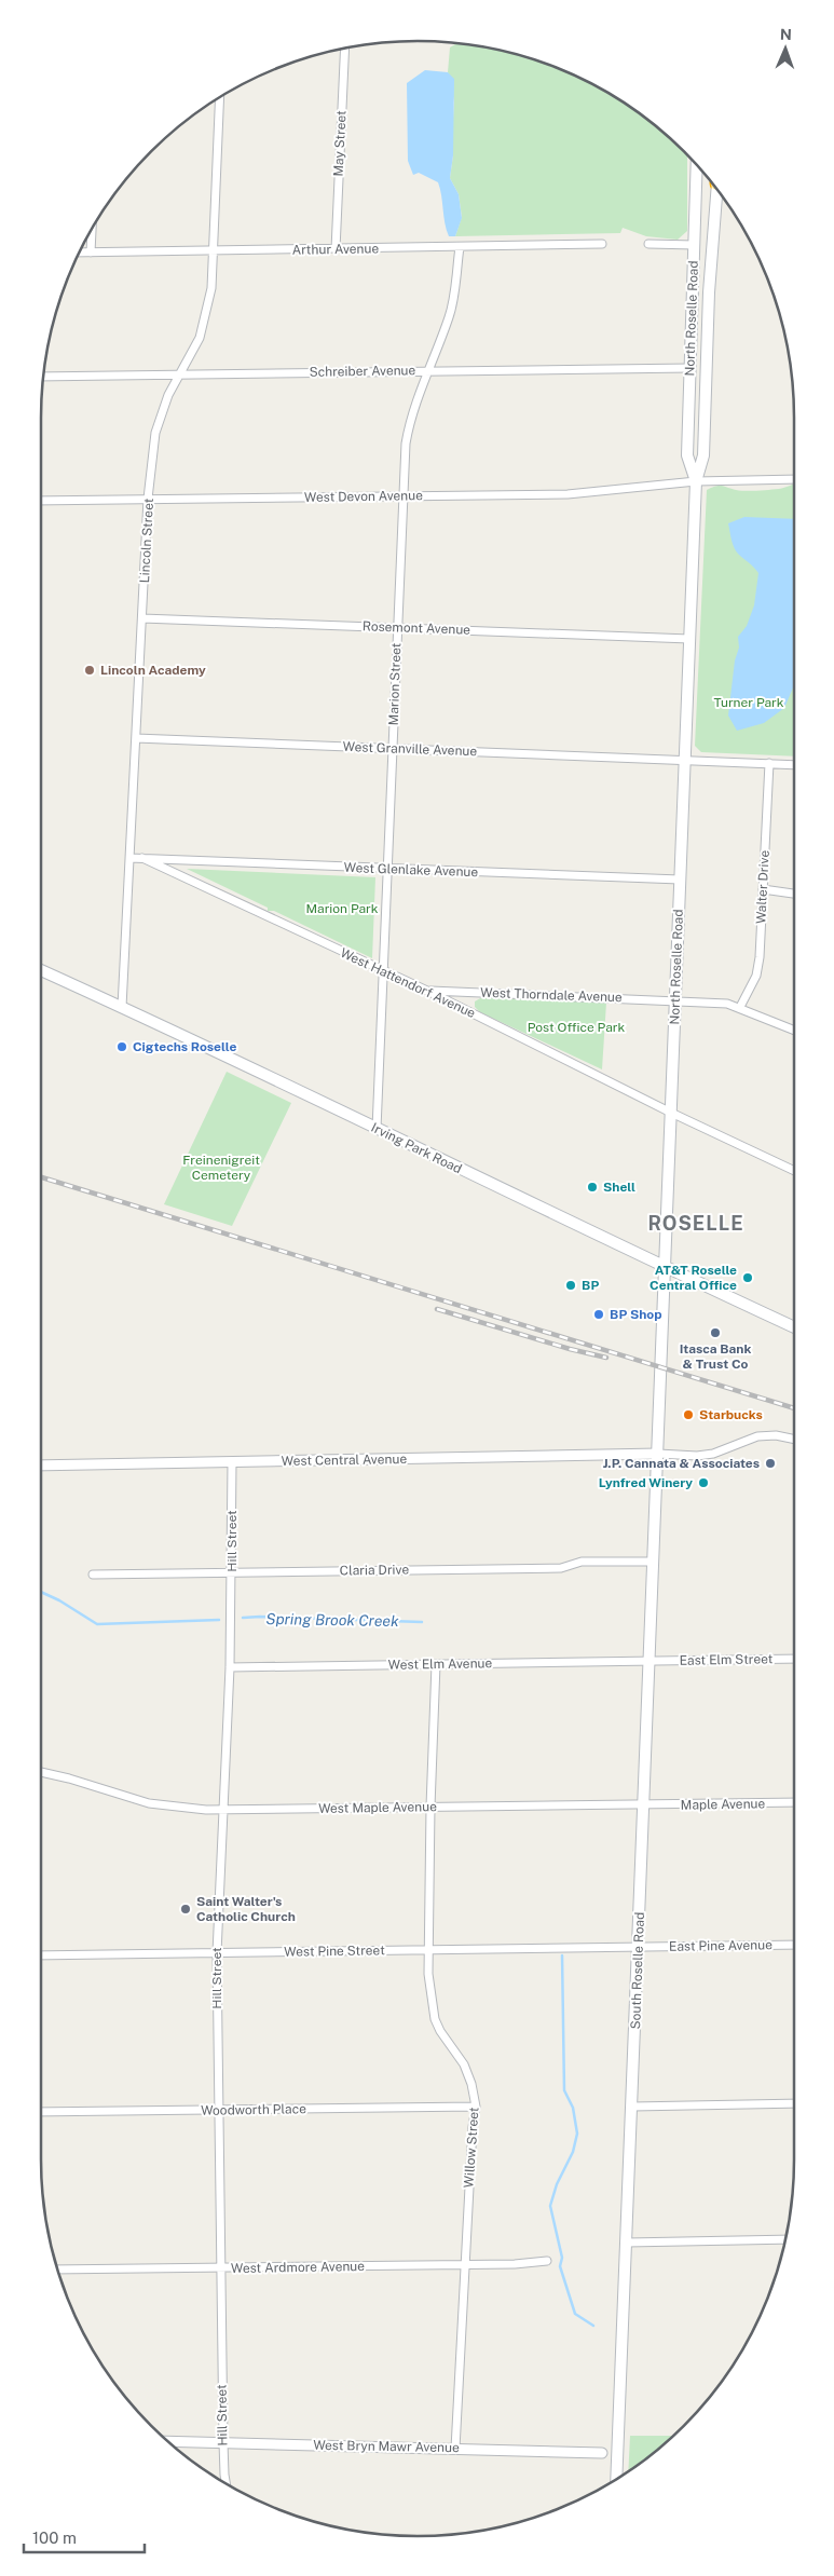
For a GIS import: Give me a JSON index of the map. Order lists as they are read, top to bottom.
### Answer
{
  "streets": {
    "main road": ["North Roselle Road", "Irving Park Road", "South Roselle Road"],
    "street": [
      "May Street",
      "Arthur Avenue",
      "Schreiber Avenue",
      "West Devon Avenue",
      "Lincoln Street",
      "Rosemont Avenue",
      "Marion Street",
      "West Granville Avenue",
      "West Glenlake Avenue",
      "Walter Drive",
      "West Hattendorf Avenue",
      "West Thorndale Avenue",
      "West Central Avenue",
      "Hill Street",
      "Claria Drive",
      "East Elm Street",
      "West Elm Avenue",
      "Maple Avenue",
      "West Maple Avenue",
      "East Pine Avenue",
      "West Pine Street",
      "Woodworth Place",
      "Willow Street",
      "West Ardmore Avenue",
      "West Bryn Mawr Avenue"
    ]
  },
  "crossings": [
    ["May Street", "Arthur Avenue"],
    ["Arthur Avenue", "Lincoln Street"],
    ["Arthur Avenue", "Marion Street"],
    ["North Roselle Road", "Schreiber Avenue"],
    ["North Roselle Road", "West Devon Avenue"],
    ["North Roselle Road", "Rosemont Avenue"],
    ["North Roselle Road", "West Granville Avenue"],
    ["North Roselle Road", "West Glenlake Avenue"],
    ["North Roselle Road", "West Hattendorf Avenue"],
    ["North Roselle Road", "West Thorndale Avenue"],
    ["North Roselle Road", "Irving Park Road"],
    ["North Roselle Road", "West Central Avenue"],
    ["North Roselle Road", "South Roselle Road"],
    ["Schreiber Avenue", "Lincoln Street"],
    ["Schreiber Avenue", "Marion Street"],
    ["West Devon Avenue", "Lincoln Street"],
    ["West Devon Avenue", "Marion Street"],
    ["Lincoln Street", "Rosemont Avenue"],
    ["Lincoln Street", "West Granville Avenue"],
    ["Lincoln Street", "West Glenlake Avenue"],
    ["Lincoln Street", "Irving Park Road"],
    ["Rosemont Avenue", "Marion Street"],
    ["Marion Street", "West Granville Avenue"],
    ["Marion Street", "West Glenlake Avenue"],
    ["Marion Street", "West Hattendorf Avenue"],
    ["Marion Street", "Irving Park Road"],
    ["West Granville Avenue", "Walter Drive"],
    ["West Glenlake Avenue", "West Hattendorf Avenue"],
    ["Walter Drive", "West Thorndale Avenue"],
    ["West Hattendorf Avenue", "West Thorndale Avenue"],
    ["West Central Avenue", "Hill Street"],
    ["West Central Avenue", "South Roselle Road"],
    ["Hill Street", "Claria Drive"],
    ["Hill Street", "West Elm Avenue"],
    ["Hill Street", "West Maple Avenue"],
    ["Hill Street", "West Pine Street"],
    ["Hill Street", "Woodworth Place"],
    ["Hill Street", "West Ardmore Avenue"],
    ["Hill Street", "West Bryn Mawr Avenue"],
    ["Claria Drive", "South Roselle Road"],
    ["East Elm Street", "West Elm Avenue"],
    ["East Elm Street", "South Roselle Road"],
    ["West Elm Avenue", "South Roselle Road"],
    ["West Elm Avenue", "Willow Street"],
    ["Maple Avenue", "West Maple Avenue"],
    ["Maple Avenue", "South Roselle Road"],
    ["West Maple Avenue", "South Roselle Road"],
    ["West Maple Avenue", "Willow Street"],
    ["East Pine Avenue", "West Pine Street"],
    ["East Pine Avenue", "South Roselle Road"],
    ["West Pine Street", "South Roselle Road"],
    ["West Pine Street", "Willow Street"],
    ["South Roselle Road", "West Bryn Mawr Avenue"],
    ["Woodworth Place", "Willow Street"],
    ["Willow Street", "West Ardmore Avenue"],
    ["Willow Street", "West Bryn Mawr Avenue"]
  ],
  "districts": ["ROSELLE"],
  "water": ["Spring Brook Creek"],
  "parks": [
    "Turner Park",
    "Marion Park",
    "Post Office Park",
    "Freinenigreit Cemetery"
  ],
  "places": [
    "Lincoln Academy",
    "Cigtechs Roselle",
    "Shell",
    "AT&T Roselle Central Office",
    "BP",
    "BP Shop",
    "Itasca Bank & Trust Co",
    "Starbucks",
    "J.P. Cannata & Associates",
    "Lynfred Winery",
    "Saint Walter's Catholic Church"
  ],
  "scale_bar": "100 m",
  "north": "top"
}
